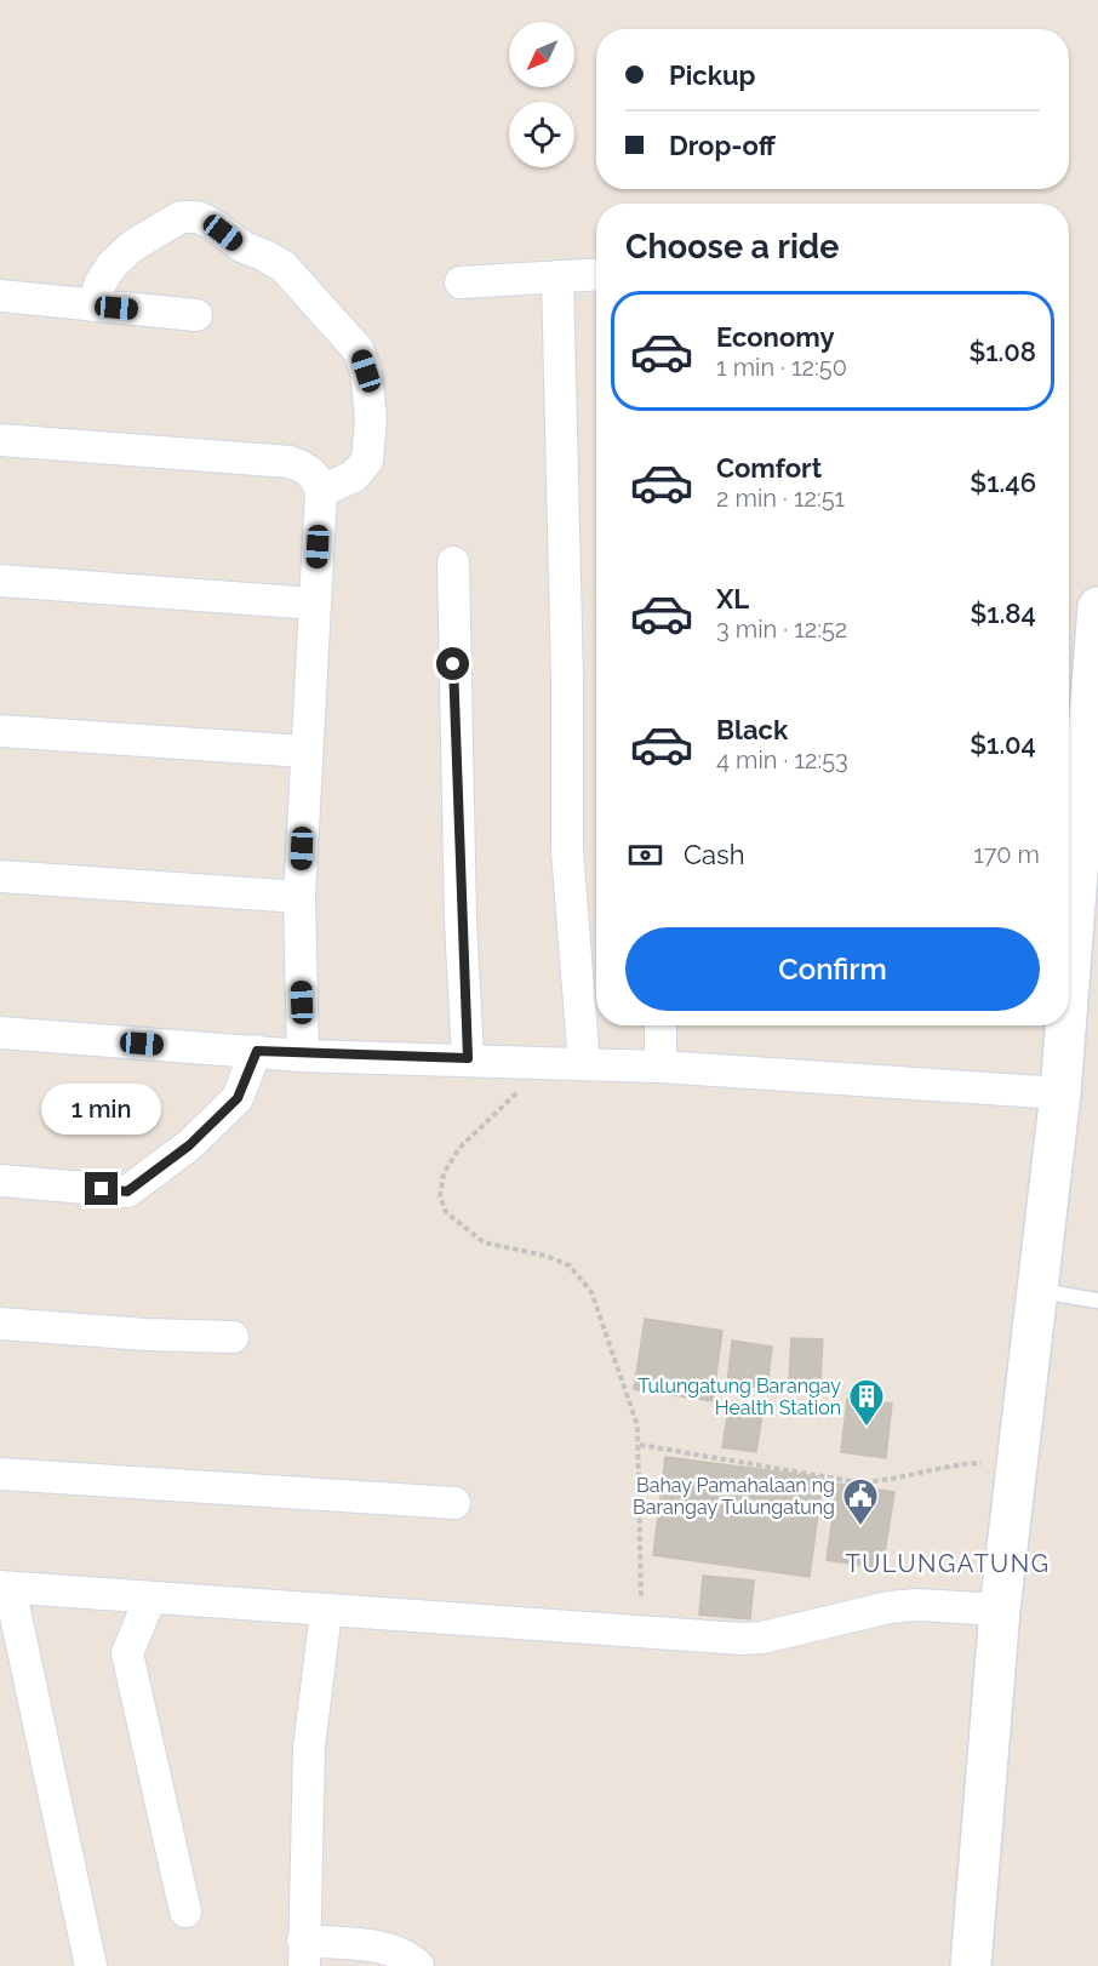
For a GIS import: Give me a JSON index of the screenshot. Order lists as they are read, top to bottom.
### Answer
{
  "districts": ["TULUNGATUNG"],
  "places": {
    "building": ["Tulungatung Barangay Health Station"],
    "public building": ["Bahay Pamahalaan ng Barangay Tulungatung"]
  },
  "north": "bottom left",
  "page": {
    "banner": ["Pickup", "Drop-off"],
    "heading": "Choose a ride",
    "list": [
      {
        "name": "Economy",
        "note": "1 min · 12:50",
        "value": "$1.08"
      },
      {
        "name": "Comfort",
        "note": "2 min · 12:51",
        "value": "$1.46"
      },
      {
        "name": "XL",
        "note": "3 min · 12:52",
        "value": "$1.84"
      },
      {
        "name": "Black",
        "note": "4 min · 12:53",
        "value": "$1.04"
      }
    ],
    "pay": ["Cash", "170 m"],
    "buttons": "Confirm",
    "bubble": "1 min"
  }
}
